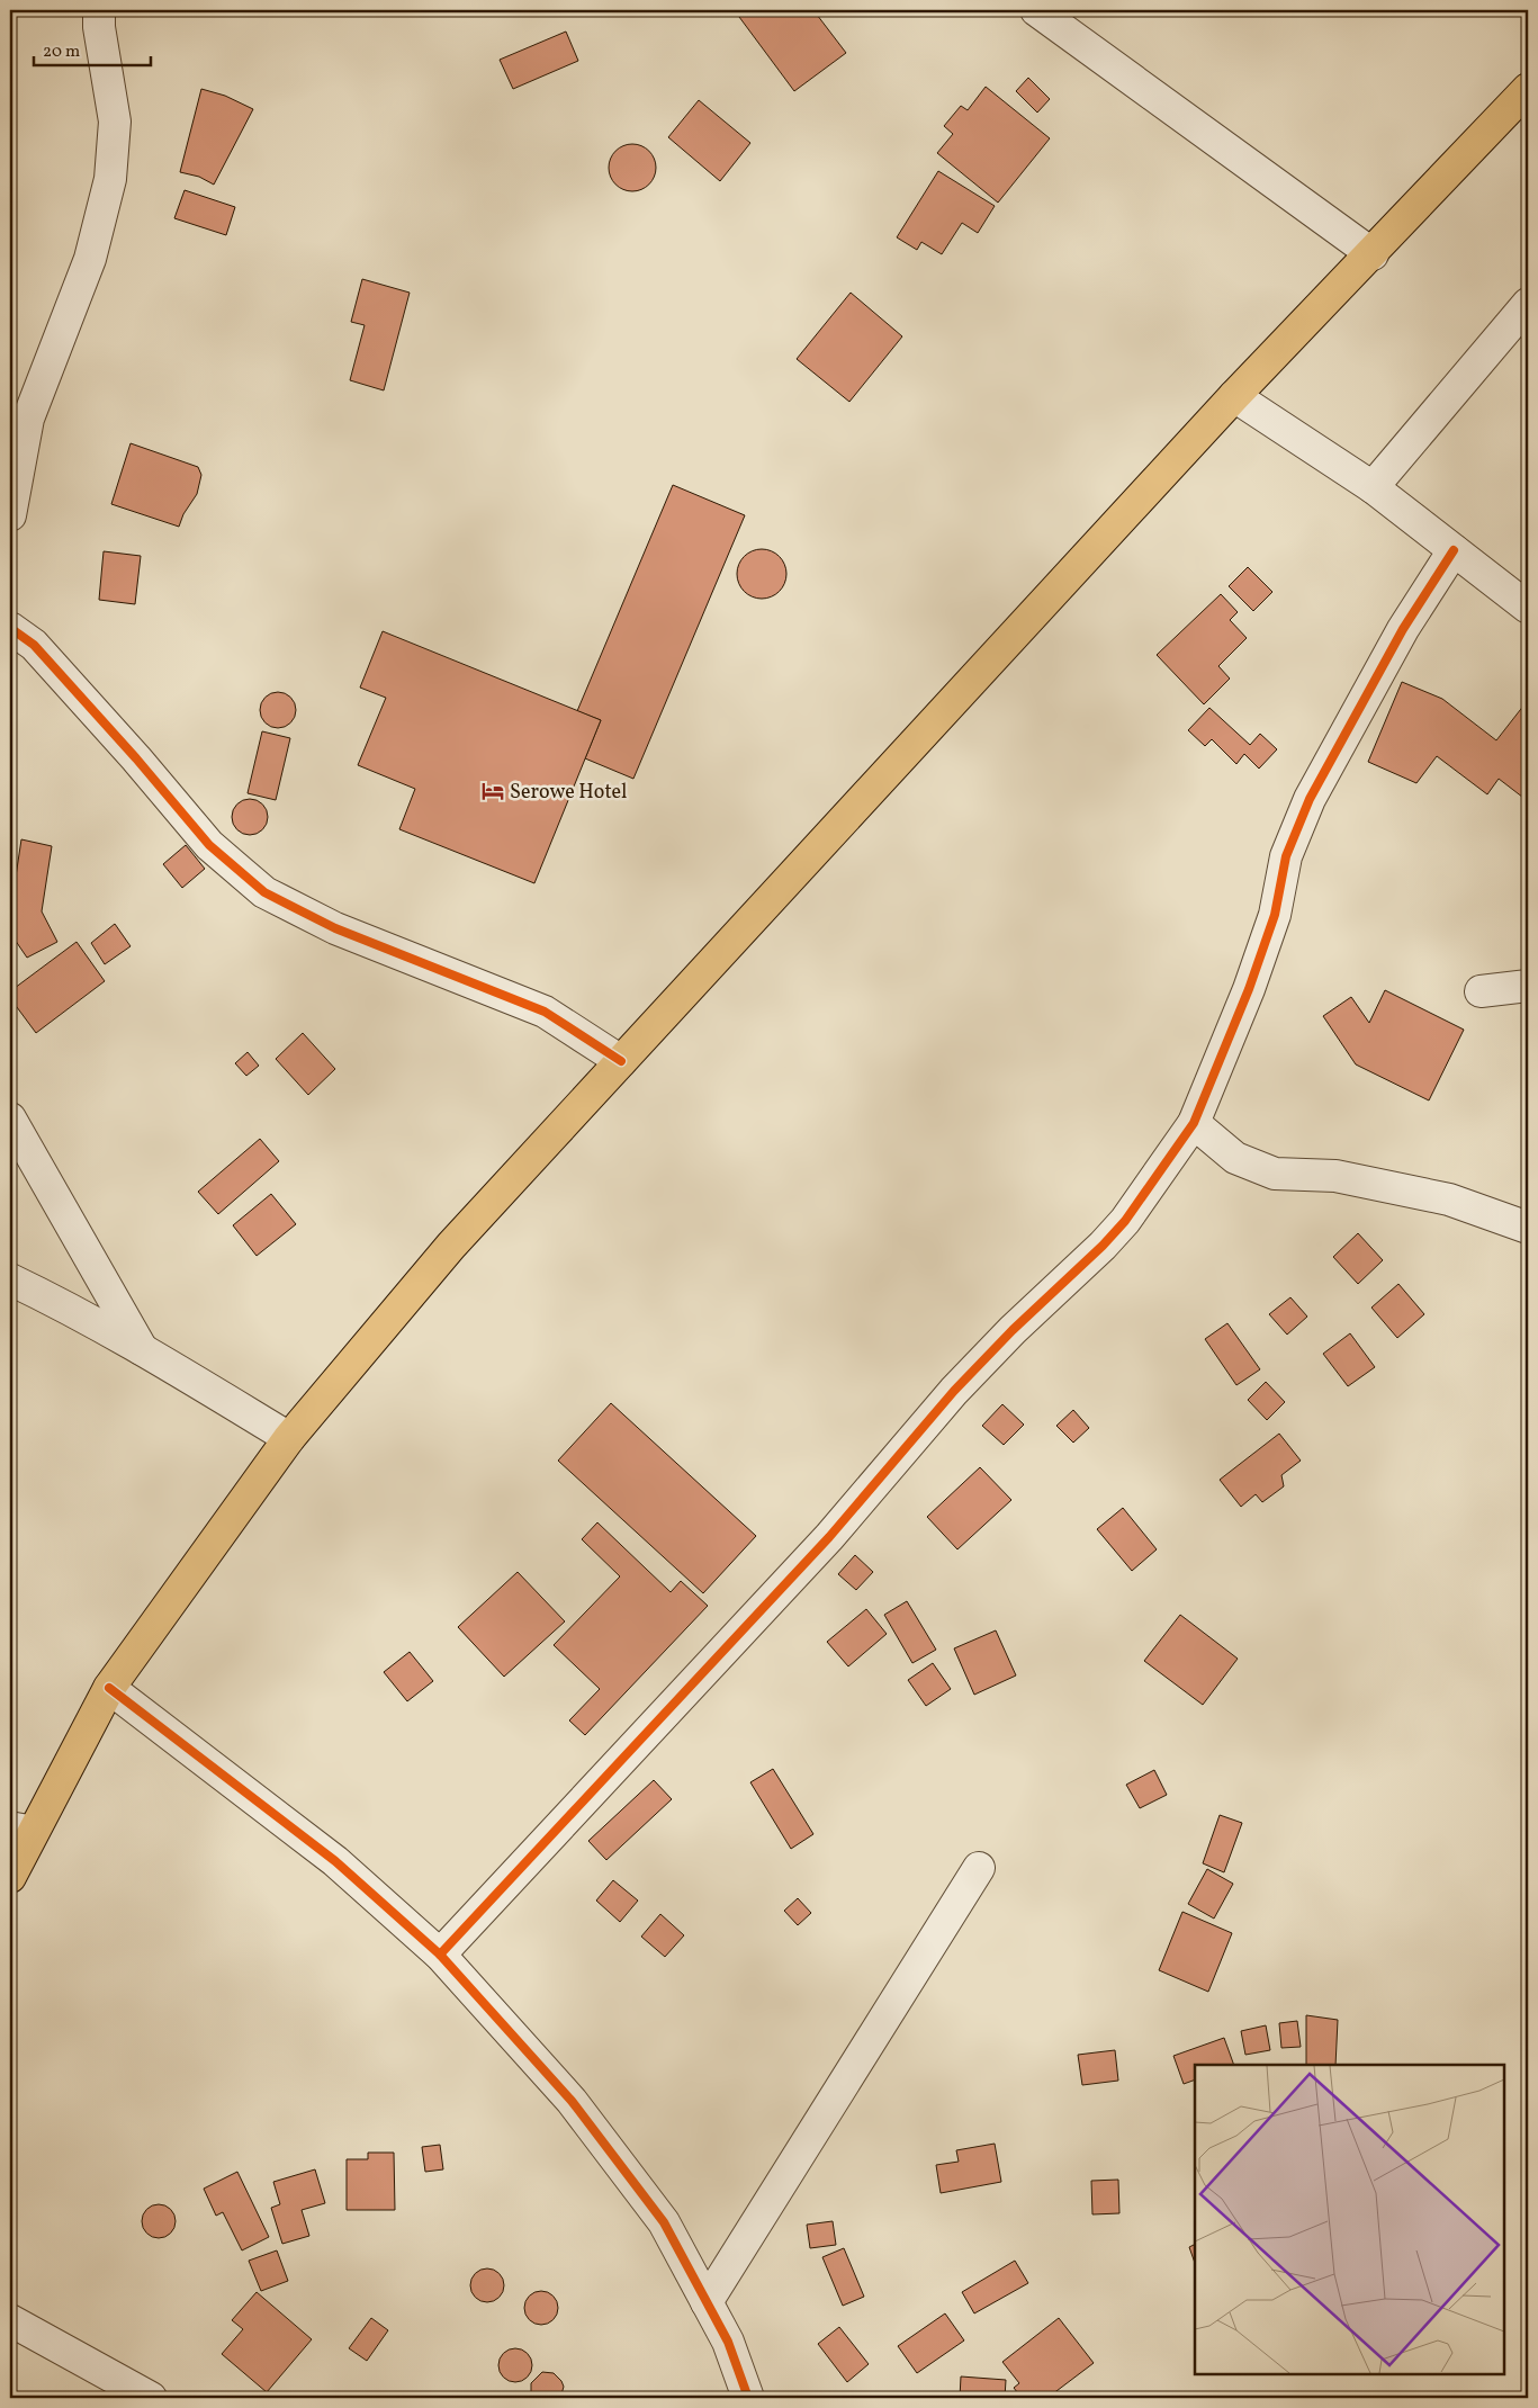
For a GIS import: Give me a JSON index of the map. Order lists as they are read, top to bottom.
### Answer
{
  "places": {
    "hotel": ["Serowe Hotel"]
  },
  "scale_bar": "20 m"
}
